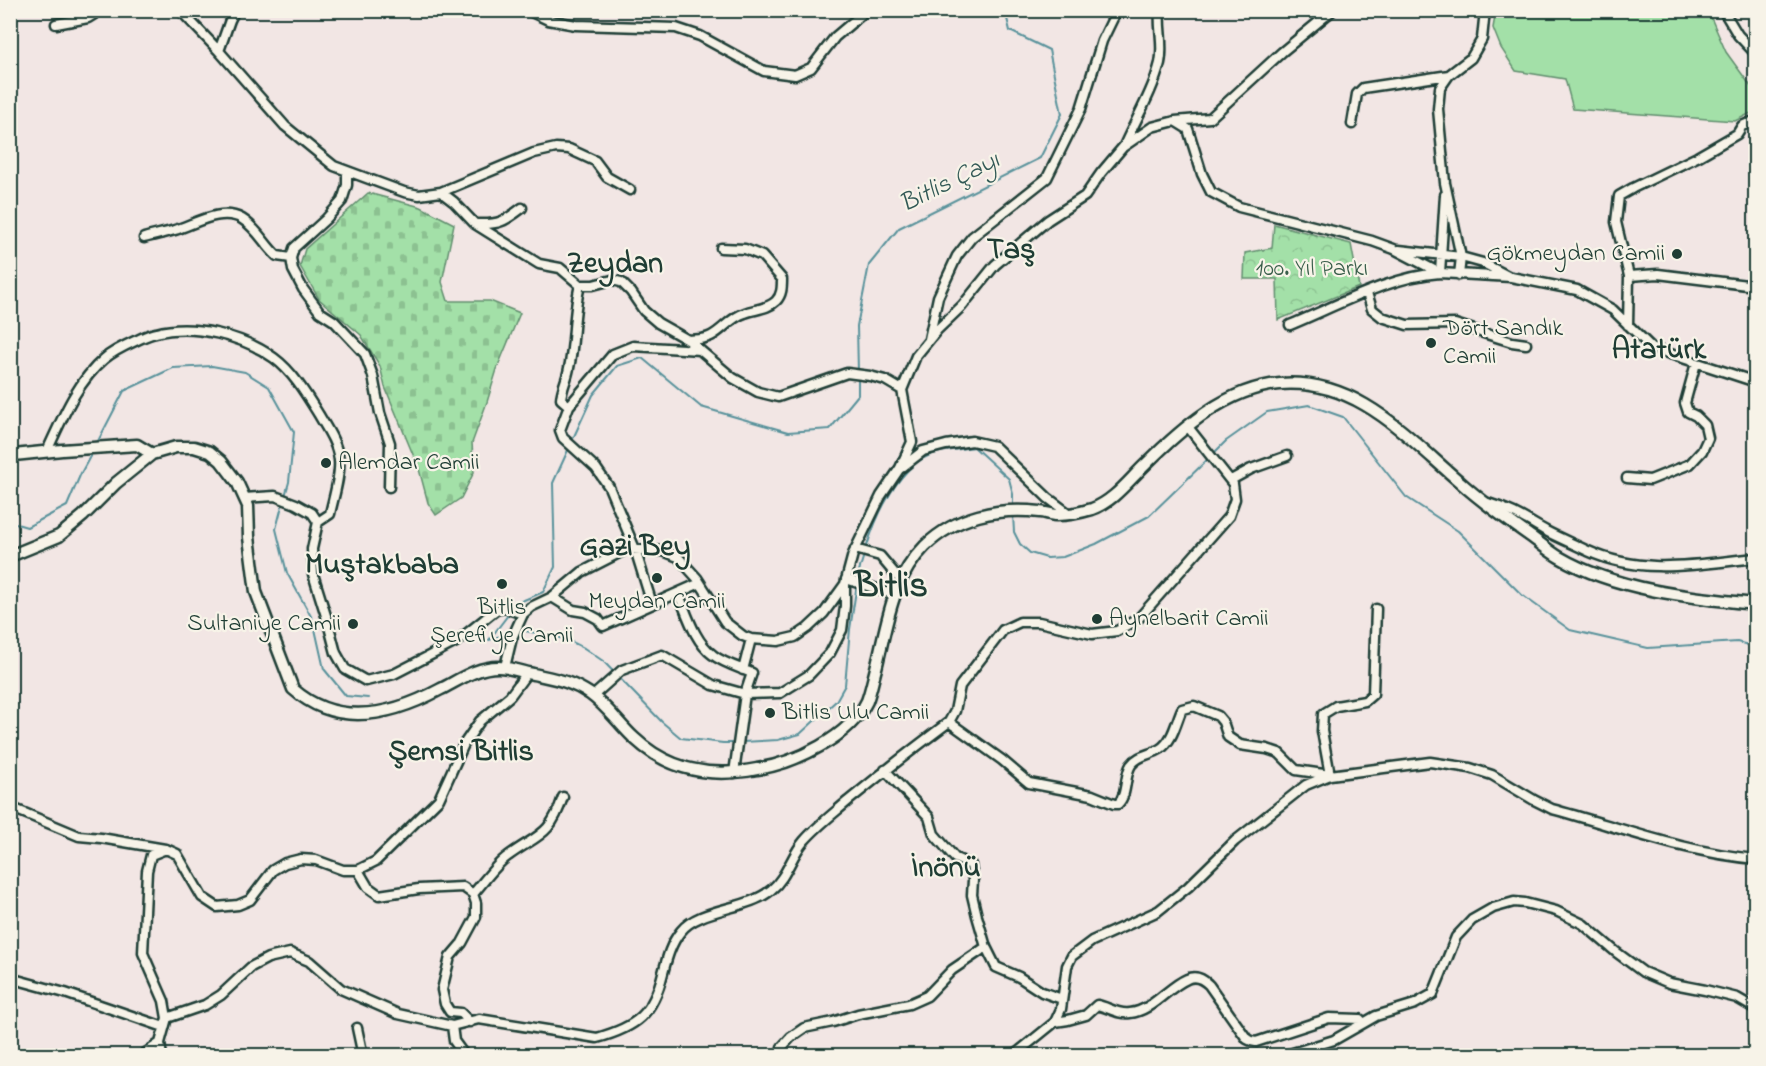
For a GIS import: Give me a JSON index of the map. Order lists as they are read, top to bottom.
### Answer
{
  "districts": [
    "Taş",
    "Zeydan",
    "Atatürk",
    "Gazi Bey",
    "Muştakbaba",
    "Bitlis",
    "Şemsi Bitlis",
    "İnönü"
  ],
  "water": ["Bitlis Çayı"],
  "parks": ["100. Yıl Parkı"],
  "places": [
    "Gökmeydan Camii",
    "Dört Sandık Camii",
    "Alemdar Camii",
    "Meydan Camii",
    "Bitlis Şerefiye Camii",
    "Aynelbarit Camii",
    "Sultaniye Camii",
    "Bitlis Ulu Camii"
  ]
}
